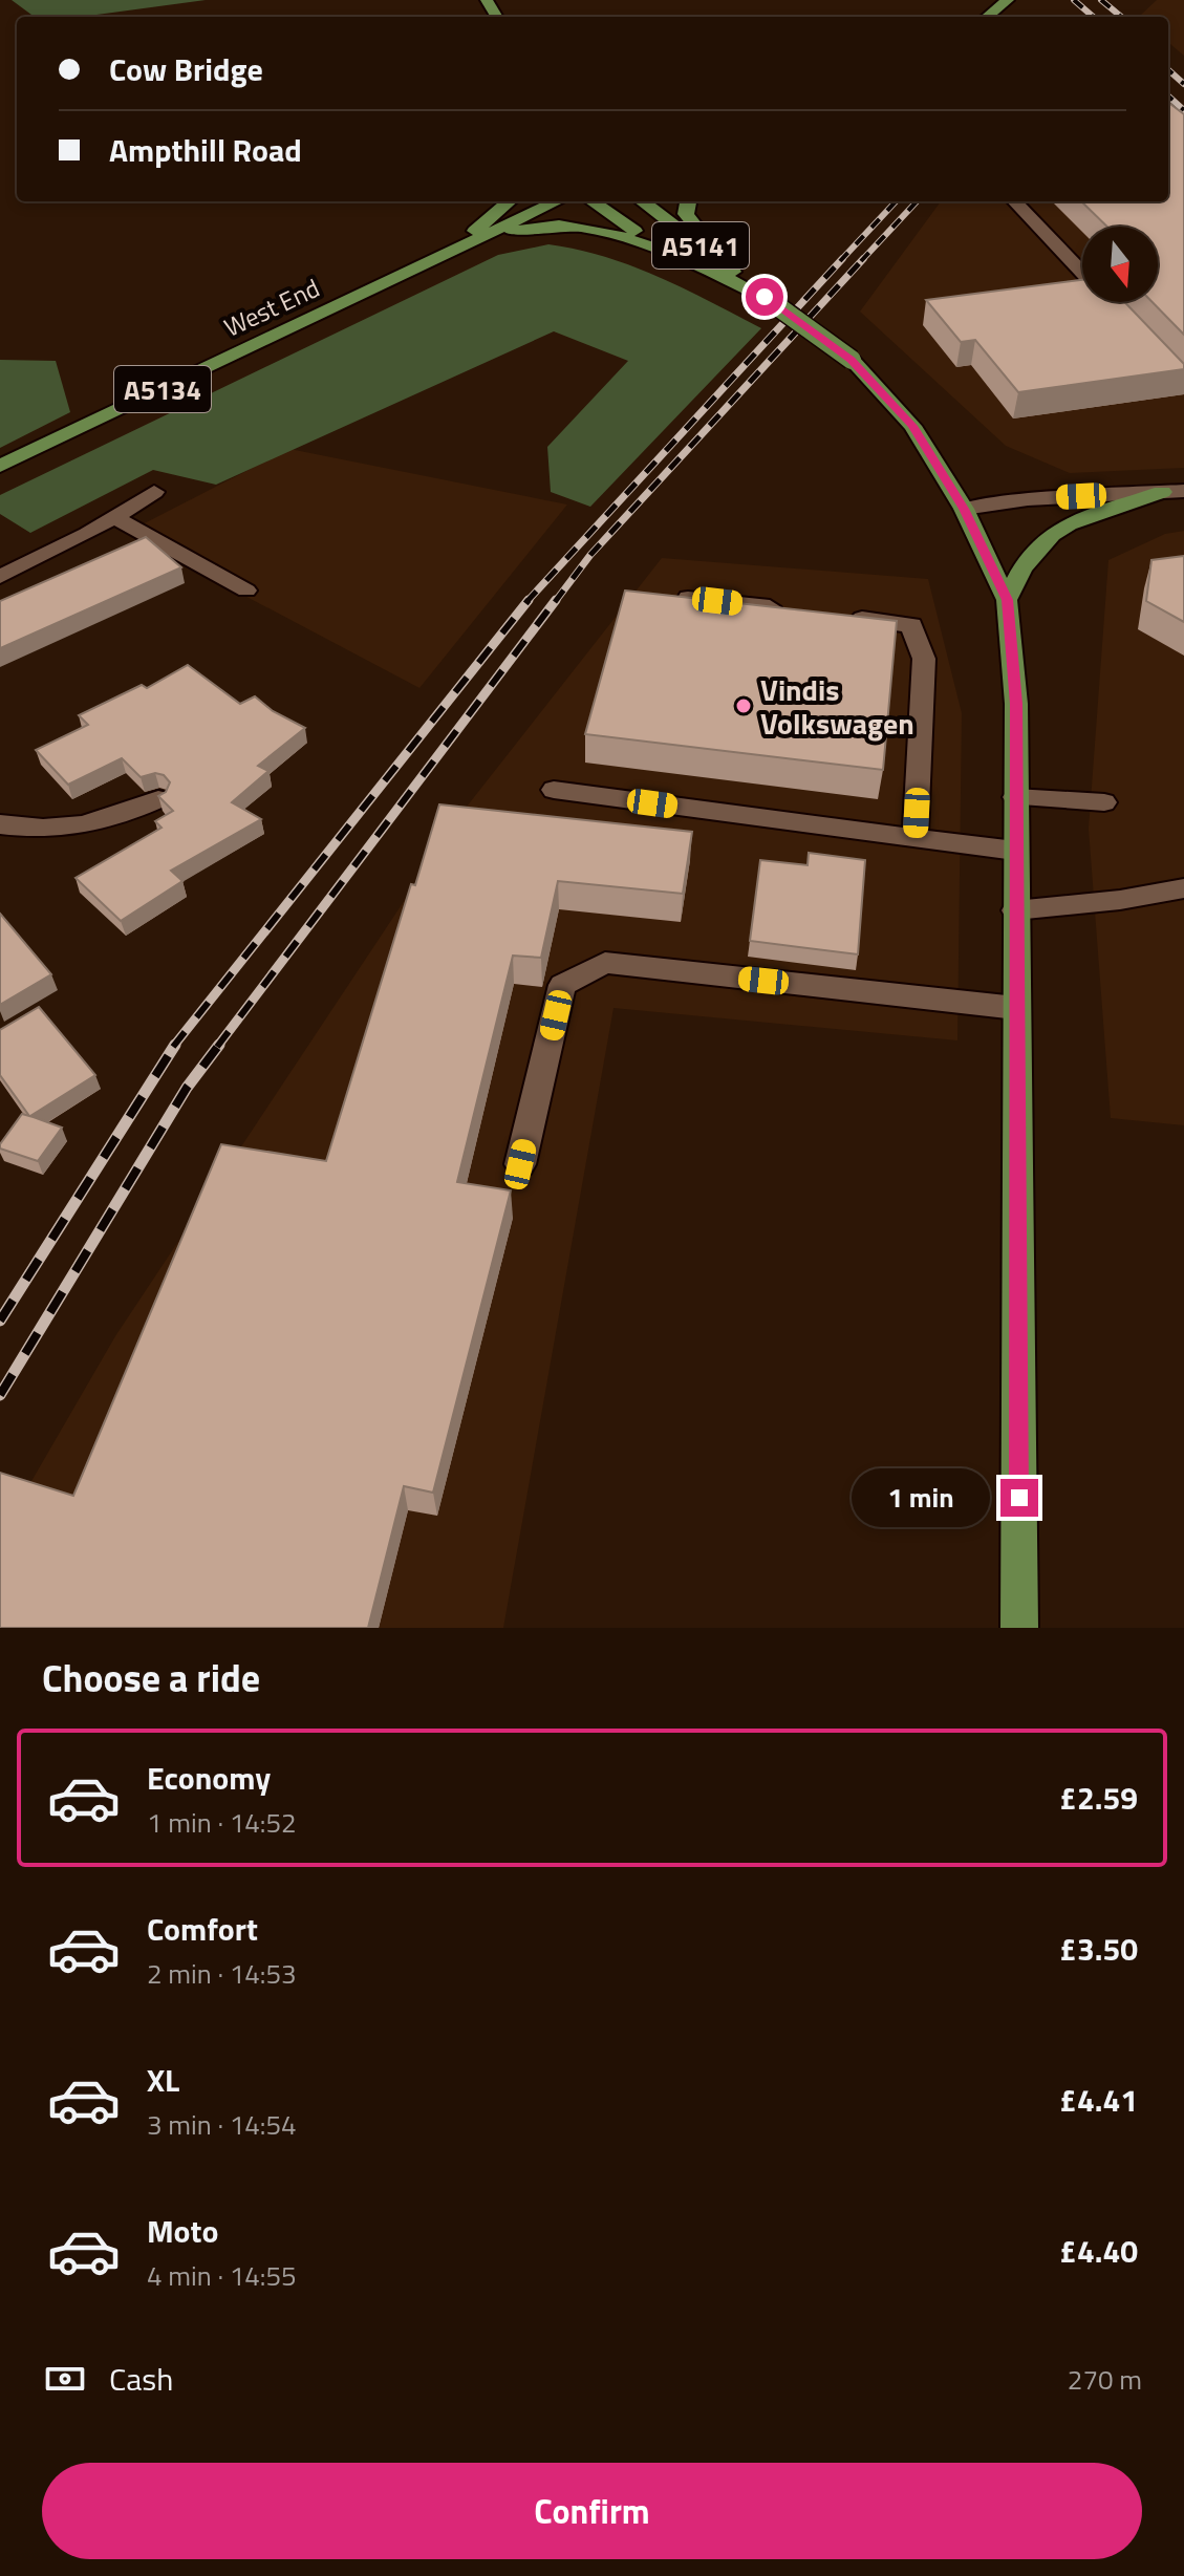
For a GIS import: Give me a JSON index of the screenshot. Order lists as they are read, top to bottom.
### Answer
{
  "streets": {
    "main road": ["A5141", "West End", "A5134"]
  },
  "places": ["Vindis Volkswagen"],
  "north": "bottom",
  "page": {
    "banner": ["Cow Bridge", "Ampthill Road"],
    "bubble": "1 min",
    "heading": "Choose a ride",
    "list": [
      {
        "name": "Economy",
        "note": "1 min · 14:52",
        "value": "£2.59"
      },
      {
        "name": "Comfort",
        "note": "2 min · 14:53",
        "value": "£3.50"
      },
      {
        "name": "XL",
        "note": "3 min · 14:54",
        "value": "£4.41"
      },
      {
        "name": "Moto",
        "note": "4 min · 14:55",
        "value": "£4.40"
      }
    ],
    "pay": ["Cash", "270 m"],
    "buttons": "Confirm"
  }
}
